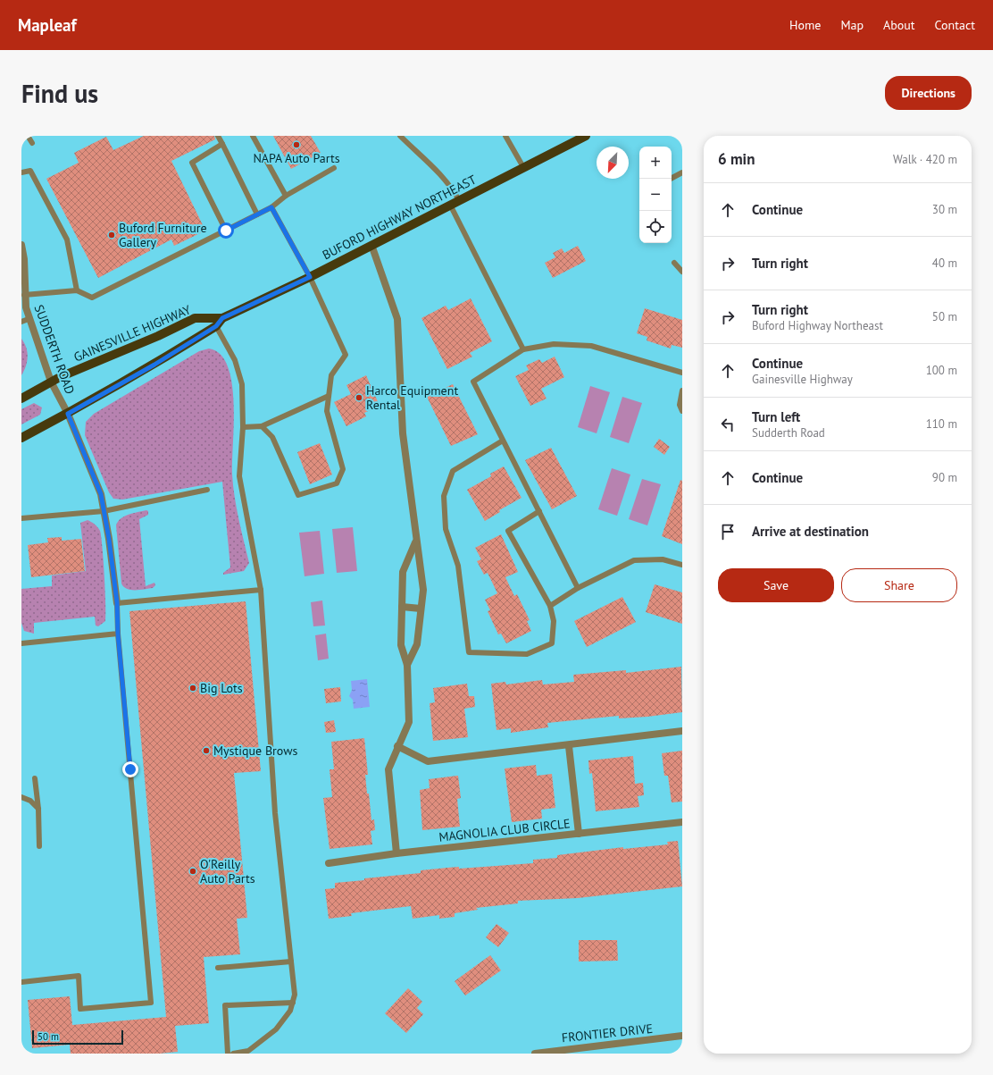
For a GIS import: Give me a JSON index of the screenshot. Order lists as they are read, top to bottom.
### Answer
{
  "streets": {
    "main road": ["BUFORD HIGHWAY NORTHEAST", "GAINESVILLE HIGHWAY"],
    "street": ["SUDDERTH ROAD", "MAGNOLIA CLUB CIRCLE", "FRONTIER DRIVE"]
  },
  "crossings": [
    ["BUFORD HIGHWAY NORTHEAST", "GAINESVILLE HIGHWAY"],
    ["GAINESVILLE HIGHWAY", "SUDDERTH ROAD"]
  ],
  "places": [
    "NAPA Auto Parts",
    "Buford Furniture Gallery",
    "Harco Equipment Rental",
    "Big Lots",
    "Mystique Brows",
    "O'Reilly Auto Parts"
  ],
  "scale_bar": "50 m",
  "north": "bottom left",
  "page": {
    "header": "Mapleaf",
    "nav": [
      "Home",
      "Map",
      "About",
      "Contact"
    ],
    "buttons": [
      "Directions",
      ["Save", "Share"]
    ],
    "title": "Find us",
    "heading": ["6 min", "Walk · 420 m"],
    "map_buttons": ["+", "−"],
    "list": [
      ["Continue", "30 m"],
      ["Turn right", "40 m"],
      ["Turn right", "Buford Highway Northeast", "50 m"],
      ["Continue", "Gainesville Highway", "100 m"],
      ["Turn left", "Sudderth Road", "110 m"],
      ["Continue", "90 m"],
      "Arrive at destination"
    ],
    "scale": "50 m"
  }
}
